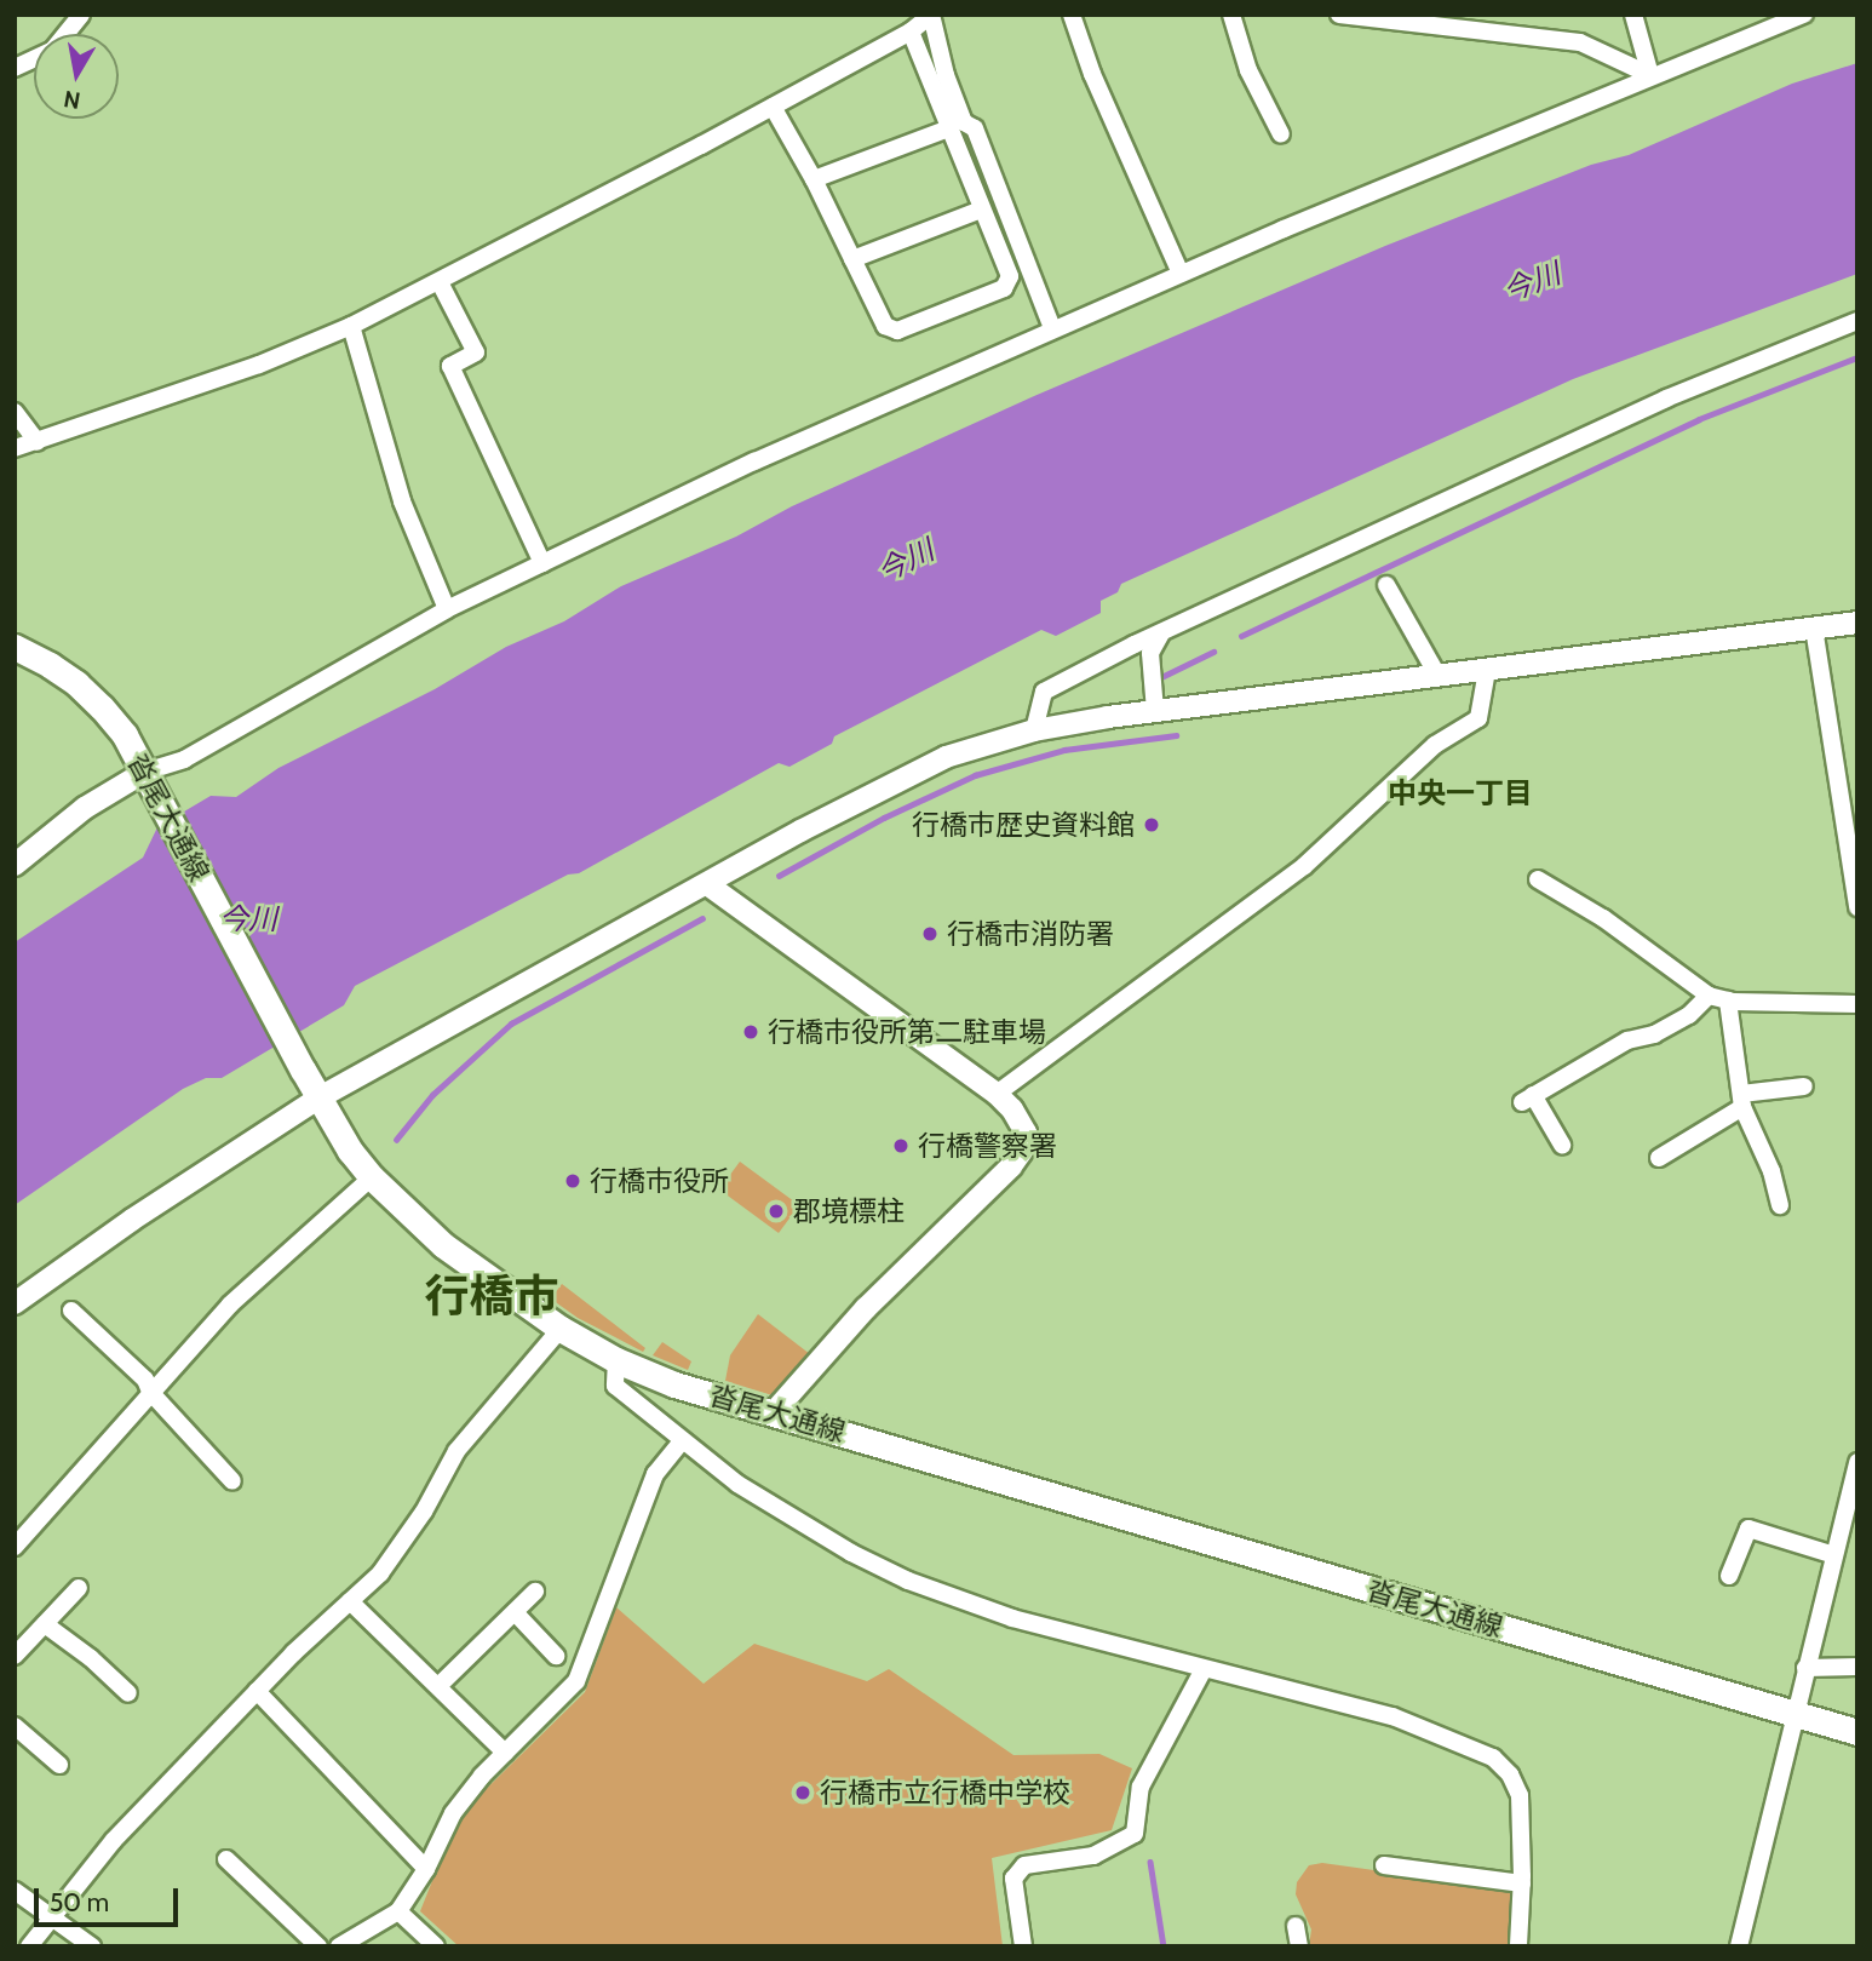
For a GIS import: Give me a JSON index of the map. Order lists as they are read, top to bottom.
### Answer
{
  "streets": {
    "main road": ["沓尾大通線"]
  },
  "districts": ["中央一丁目", "行橋市"],
  "water": ["今川"],
  "places": [
    "行橋市歴史資料館",
    "行橋市消防署",
    "行橋市役所第二駐車場",
    "行橋警察署",
    "行橋市役所",
    "郡境標柱",
    "行橋市立行橋中学校"
  ],
  "scale_bar": "50 m",
  "north": "bottom"
}
